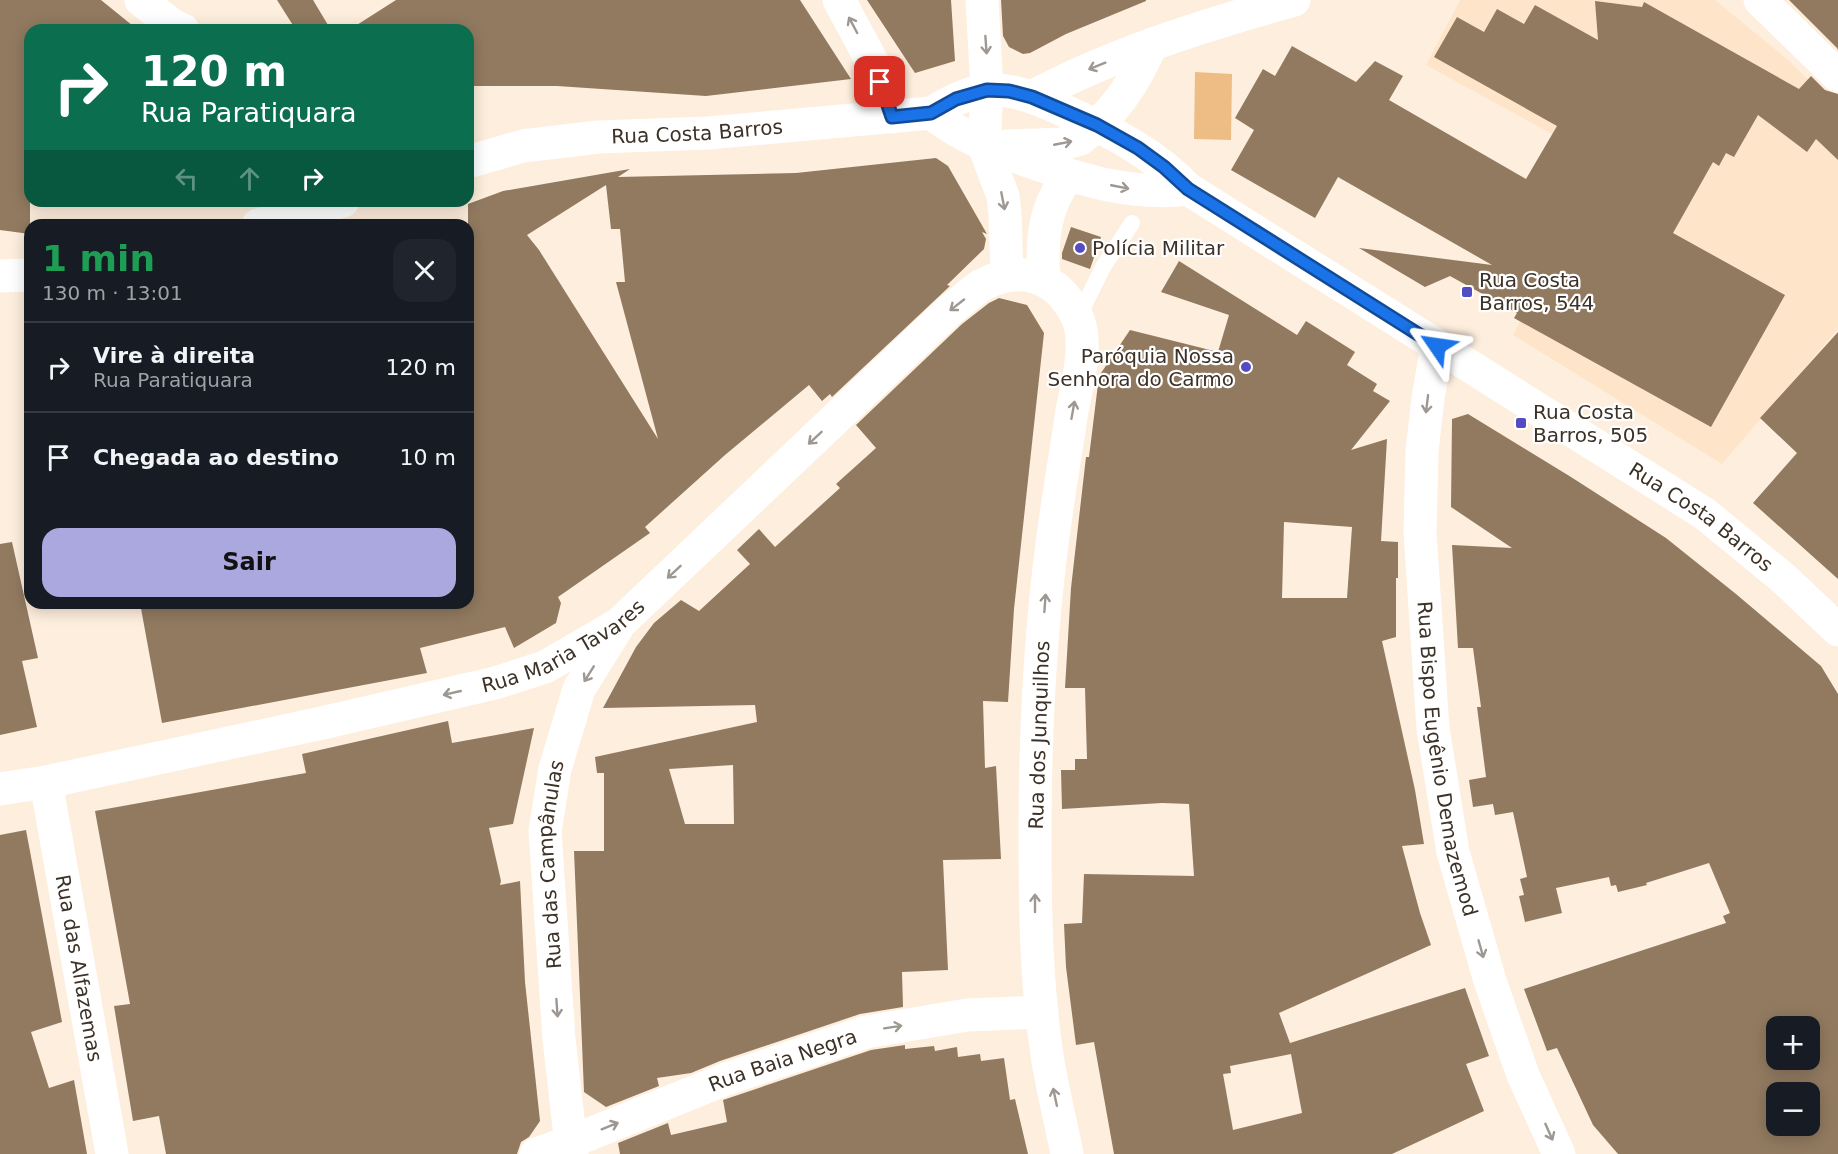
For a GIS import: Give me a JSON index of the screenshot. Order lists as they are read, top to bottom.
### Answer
{
  "streets": {
    "street": [
      "Rua Costa Barros",
      "Rua Maria Tavares",
      "Rua dos Junquilhos",
      "Rua Bispo Eugênio Demazemod",
      "Rua das Campânulas",
      "Rua das Alfazemas",
      "Rua Baia Negra"
    ]
  },
  "crossings": [
    ["Rua Costa Barros", "Rua Bispo Eugênio Demazemod"],
    ["Rua Maria Tavares", "Rua das Campânulas"],
    ["Rua Maria Tavares", "Rua das Alfazemas"],
    ["Rua dos Junquilhos", "Rua Baia Negra"],
    ["Rua das Campânulas", "Rua Baia Negra"]
  ],
  "one_way": [
    "Rua Maria Tavares",
    "Rua dos Junquilhos",
    "Rua Bispo Eugênio Demazemod",
    "Rua das Campânulas",
    "Rua Baia Negra"
  ],
  "places": {
    "other": ["Polícia Militar", "Paróquia Nossa Senhora do Carmo"],
    "transit": ["Rua Costa Barros, 544", "Rua Costa Barros, 505"]
  },
  "page": {
    "turn": ["120 m", "Rua Paratiquara"],
    "heading": ["1 min", "130 m · 13:01"],
    "list": [
      {
        "name": "Vire à direita",
        "note": "Rua Paratiquara",
        "value": "120 m"
      },
      {
        "name": "Chegada ao destino",
        "value": "10 m"
      }
    ],
    "buttons": "Sair",
    "map_buttons": ["+", "−"]
  }
}
